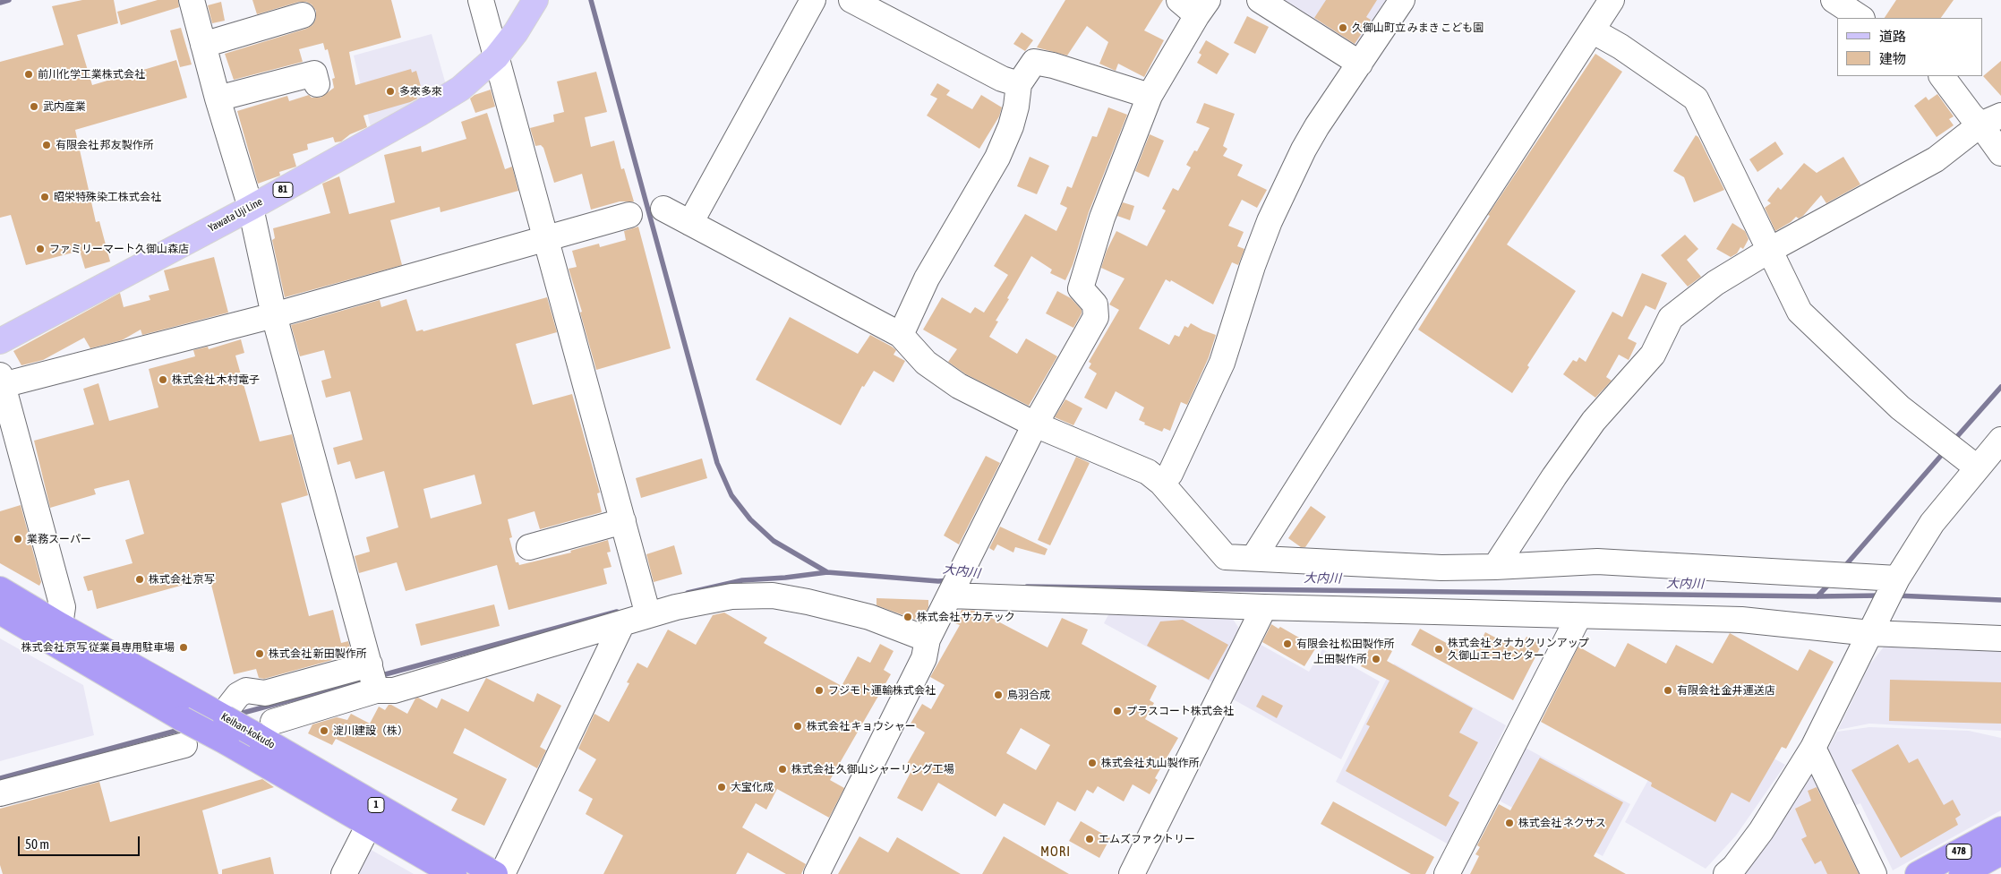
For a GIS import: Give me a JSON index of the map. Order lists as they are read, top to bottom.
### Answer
{
  "streets": {
    "highway": ["Keihan-kokudo", "1", "478"],
    "main road": ["81", "Yawata Uji Line"]
  },
  "districts": ["MORI"],
  "water": ["大内川"],
  "places": [
    "久御山町立 みまき こども園",
    "前川化学工業株式会社",
    "多來多來",
    "武内産業",
    "有限会社 邦友製作所",
    "昭栄特殊染工株式会社",
    "ファミリーマート久御山森店",
    "株式会社 木村電子",
    "業務スーパー",
    "株式会社 京写",
    "株式会社 サカテック",
    "有限会社 松田製作所",
    "株式会社 京写 従業員専用駐車場",
    "株式会社 タナカクリンアップ 久御山エコセンター",
    "株式会社 新田製作所",
    "上田製作所",
    "フジモト運輸株式会社",
    "有限会社 金井運送店",
    "鳥羽合成",
    "プラスコート株式会社",
    "株式会社 キョウシャー",
    "淀川建設（株）",
    "株式会社 丸山製作所",
    "株式会社 久御山シャーリング工場",
    "大宝化成",
    "株式会社 ネクサス",
    "エムズファクトリー"
  ],
  "legend": ["道路", "建物"],
  "scale_bar": "50 m"
}
